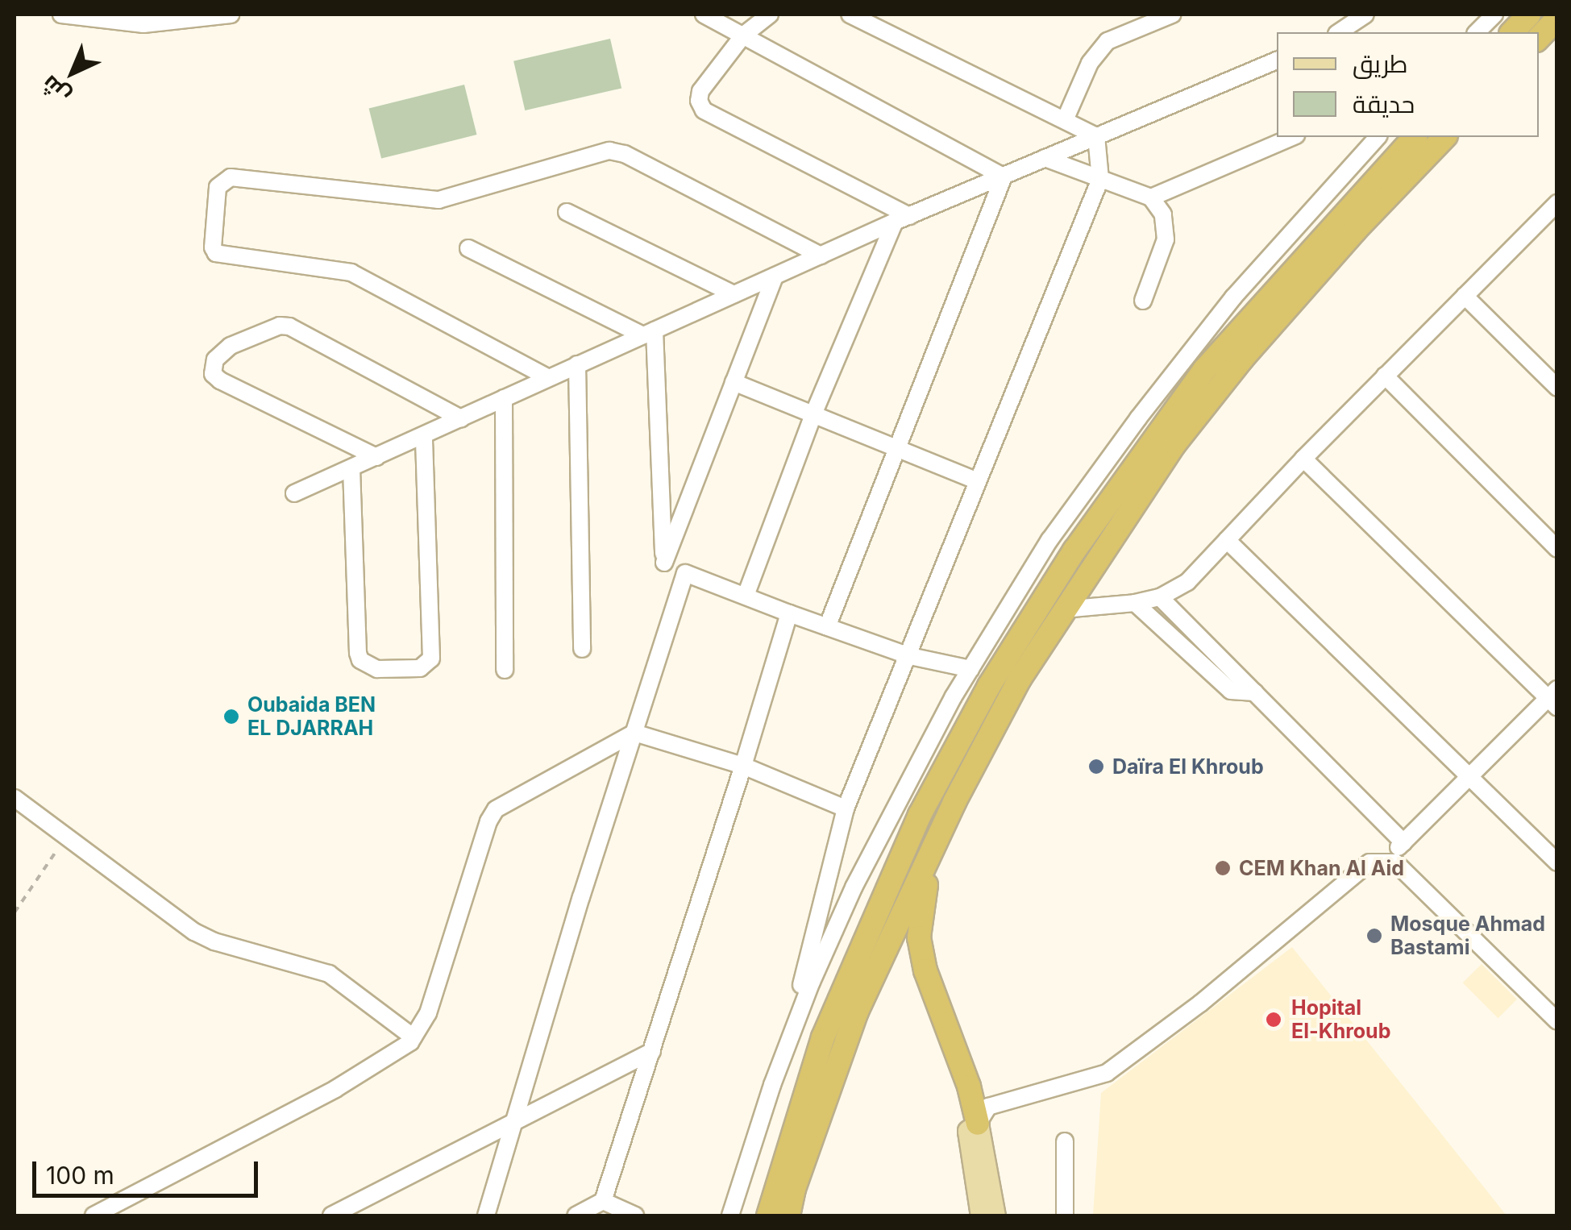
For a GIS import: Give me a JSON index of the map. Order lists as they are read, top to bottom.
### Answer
{
  "places": [
    "Oubaida BEN EL DJARRAH",
    "Daïra El Khroub",
    "CEM Khan Al Aid",
    "Mosque Ahmad Bastami",
    "Hopital El-Khroub"
  ],
  "legend": ["طريق", "حديقة"],
  "scale_bar": "100 m",
  "north": "bottom left"
}
